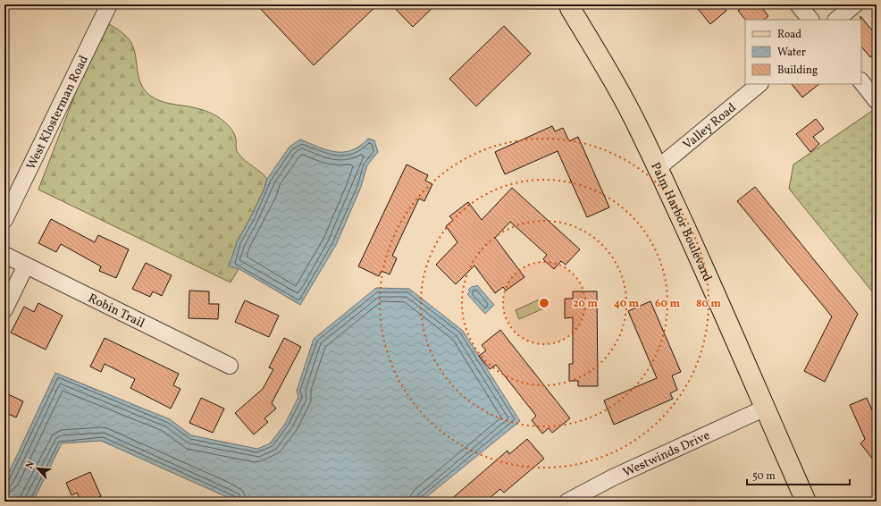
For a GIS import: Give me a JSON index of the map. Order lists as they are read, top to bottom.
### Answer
{
  "streets": {
    "main road": ["Palm Harbor Boulevard"],
    "street": [
      "West Klosterman Road",
      "Valley Road",
      "Robin Trail",
      "Westwinds Drive"
    ]
  },
  "crossings": [
    ["Valley Road", "Palm Harbor Boulevard"],
    ["Palm Harbor Boulevard", "Westwinds Drive"]
  ],
  "legend": ["Road", "Water", "Building"],
  "scale_bar": "50 m",
  "north": "top left",
  "rings": [
    "20 m",
    "40 m",
    "60 m",
    "80 m"
  ]
}
